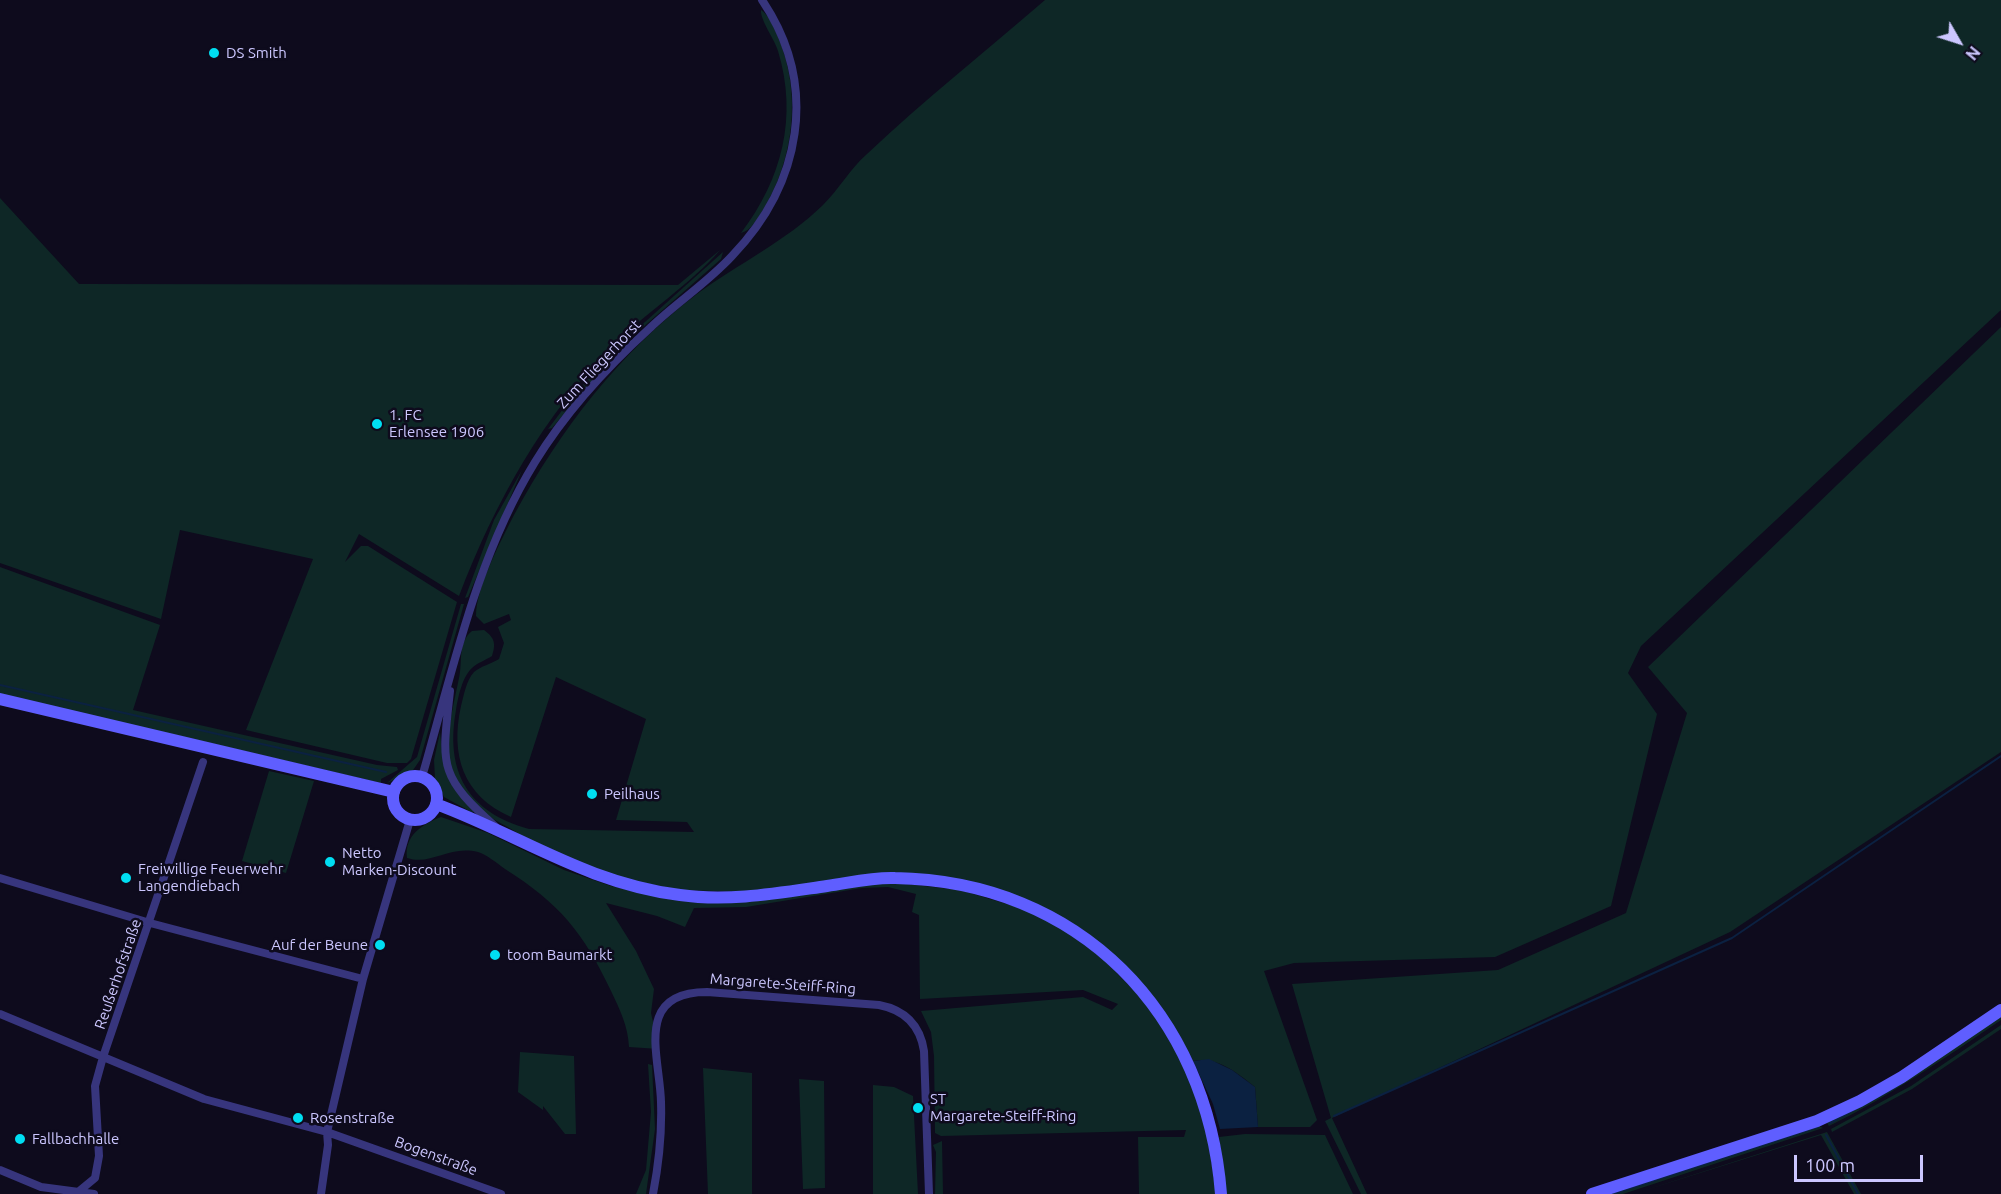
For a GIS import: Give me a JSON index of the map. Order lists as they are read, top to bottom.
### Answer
{
  "streets": {
    "street": [
      "Zum Fliegerhorst",
      "Reußerhofstraße",
      "Margarete-Steiff-Ring",
      "Bogenstraße"
    ]
  },
  "places": [
    "DS Smith",
    "1. FC Erlensee 1906",
    "Peilhaus",
    "Netto Marken-Discount",
    "Freiwillige Feuerwehr Langendiebach",
    "Auf der Beune",
    "toom Baumarkt",
    "ST Margarete-Steiff-Ring",
    "Rosenstraße",
    "Fallbachhalle"
  ],
  "scale_bar": "100 m",
  "north": "bottom right"
}
